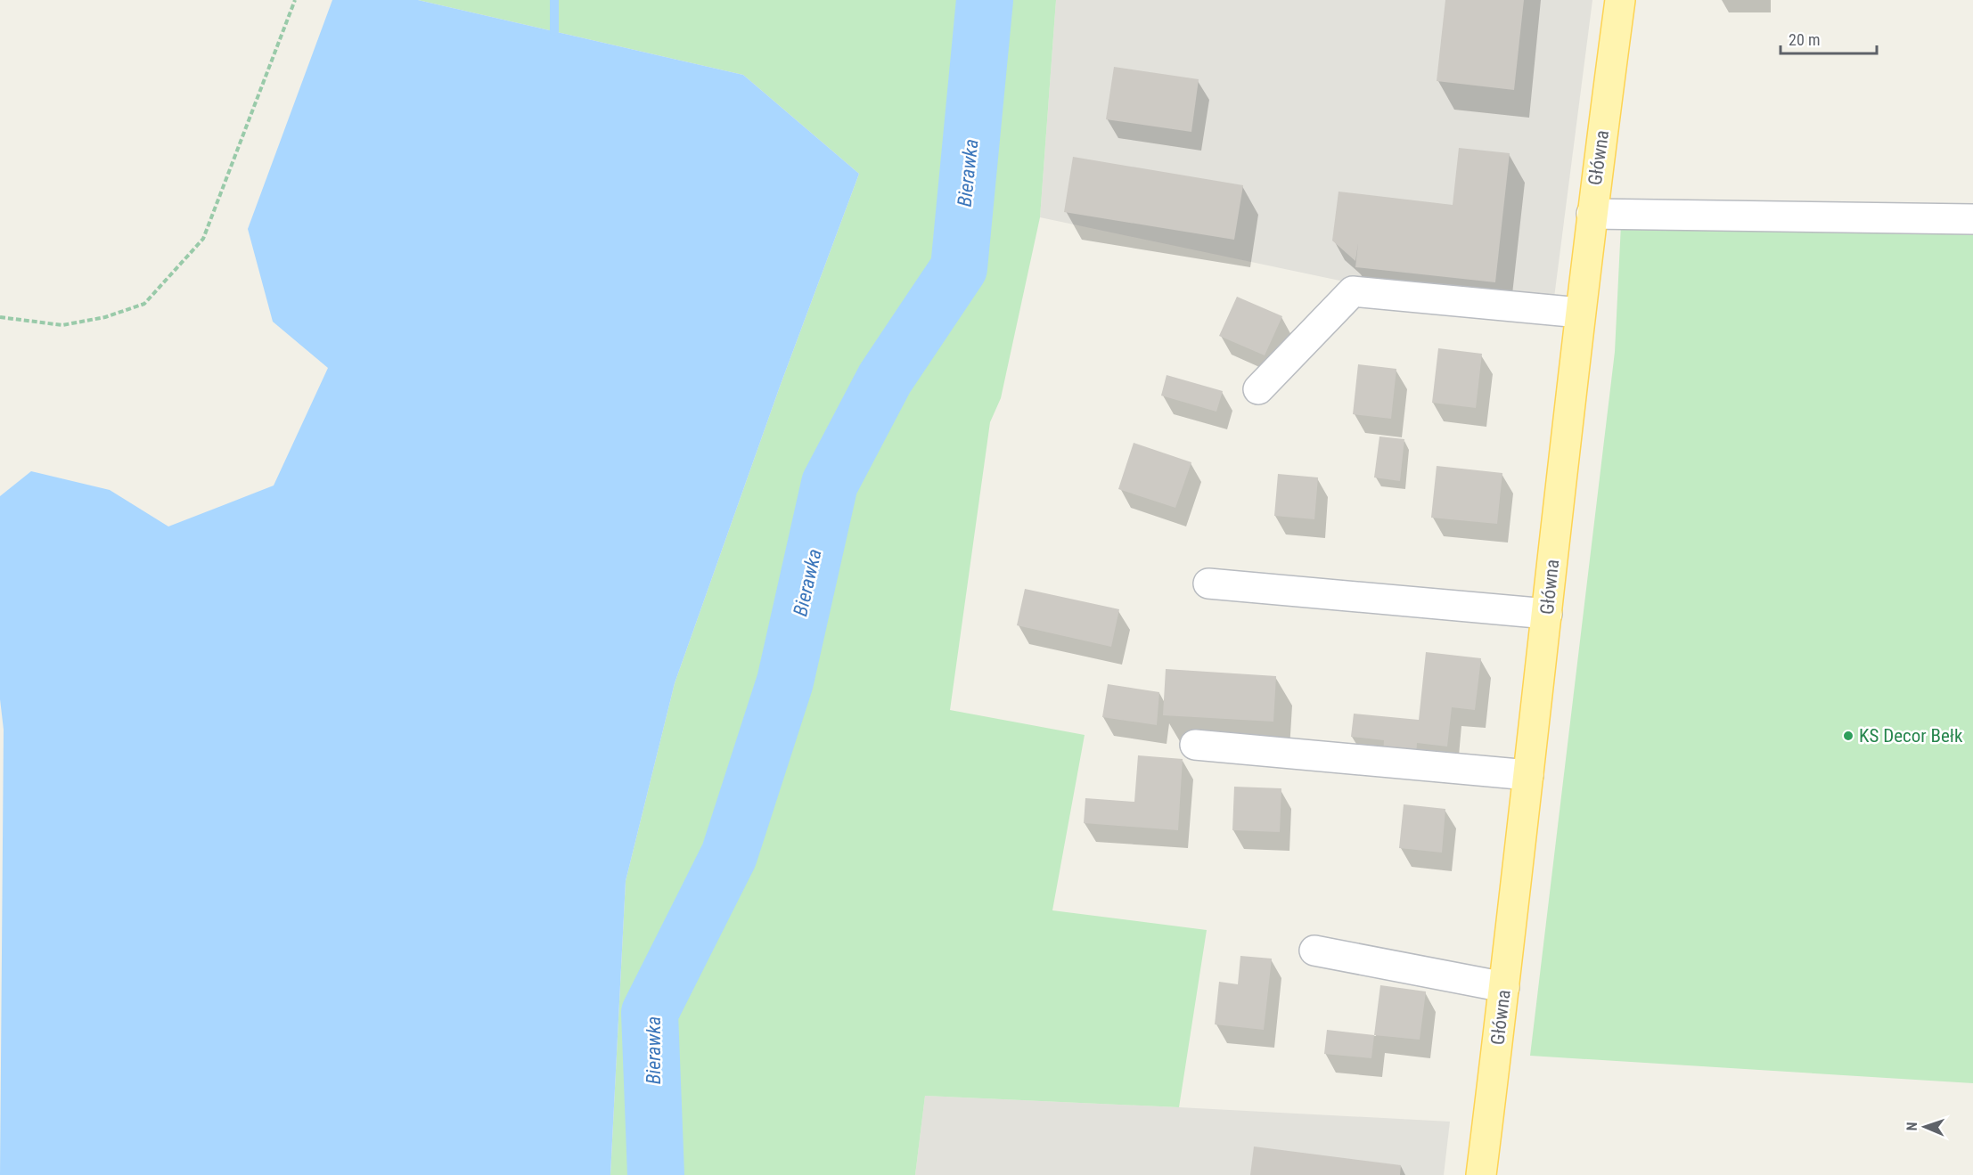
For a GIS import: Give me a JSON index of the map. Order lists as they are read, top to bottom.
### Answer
{
  "streets": {
    "main road": ["Główna"]
  },
  "water": ["Bierawka"],
  "places": ["KS Decor Bełk"],
  "scale_bar": "20 m",
  "north": "left"
}
